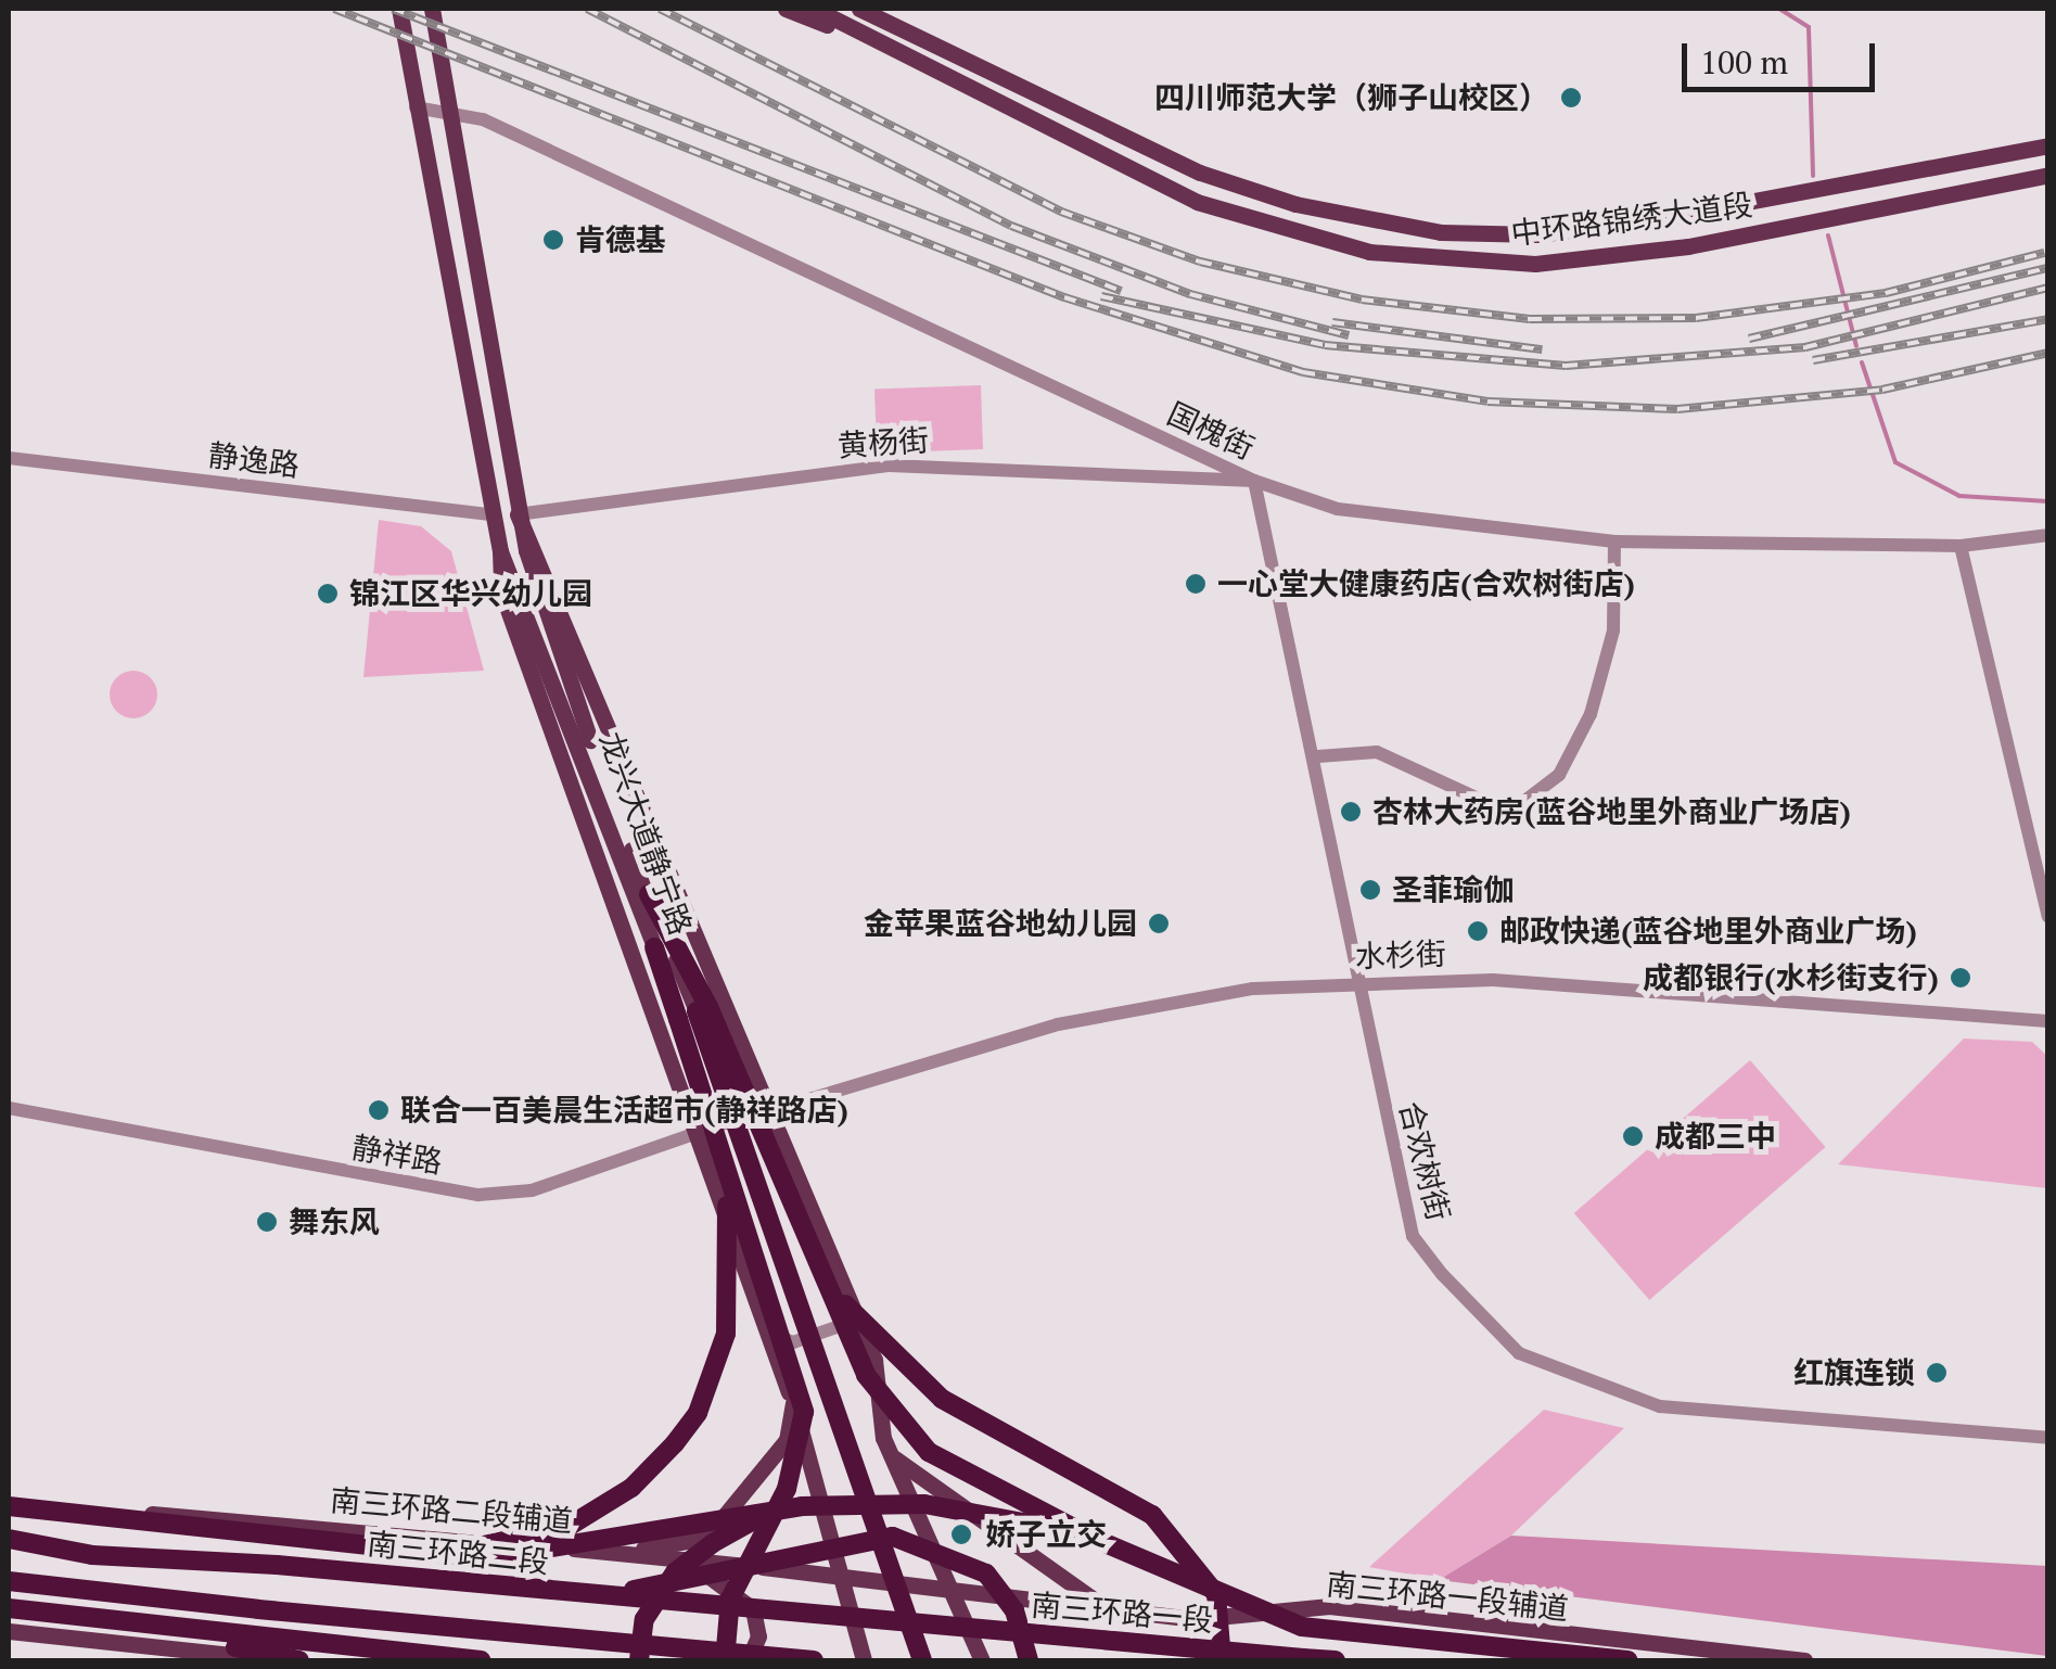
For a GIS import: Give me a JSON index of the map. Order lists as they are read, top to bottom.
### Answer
{
  "streets": {
    "highway": ["南三环路二段", "南三环路一段"],
    "main road": [
      "中环路锦绣大道段",
      "龙兴大道静宁路",
      "南三环路二段辅道",
      "南三环路一段辅道"
    ],
    "street": [
      "国槐街",
      "黄杨街",
      "静逸路",
      "水杉街",
      "静祥路",
      "合欢树街"
    ]
  },
  "crossings": [
    ["国槐街", "黄杨街"],
    ["国槐街", "龙兴大道静宁路"],
    ["国槐街", "合欢树街"],
    ["黄杨街", "龙兴大道静宁路"],
    ["黄杨街", "合欢树街"],
    ["静逸路", "龙兴大道静宁路"],
    ["水杉街", "静祥路"],
    ["水杉街", "合欢树街"],
    ["南三环路二段辅道", "南三环路一段辅道"],
    ["南三环路二段", "南三环路一段"]
  ],
  "places": [
    "四川师范大学（狮子山校区）",
    "肯德基",
    "一心堂大健康药店(合欢树街店)",
    "锦江区华兴幼儿园",
    "杏林大药房(蓝谷地里外商业广场店)",
    "圣菲瑜伽",
    "金苹果蓝谷地幼儿园",
    "邮政快递(蓝谷地里外商业广场)",
    "成都银行(水杉街支行)",
    "联合一百美晨生活超市(静祥路店)",
    "成都三中",
    "舞东风",
    "红旗连锁",
    "娇子立交"
  ],
  "scale_bar": "100 m"
}
